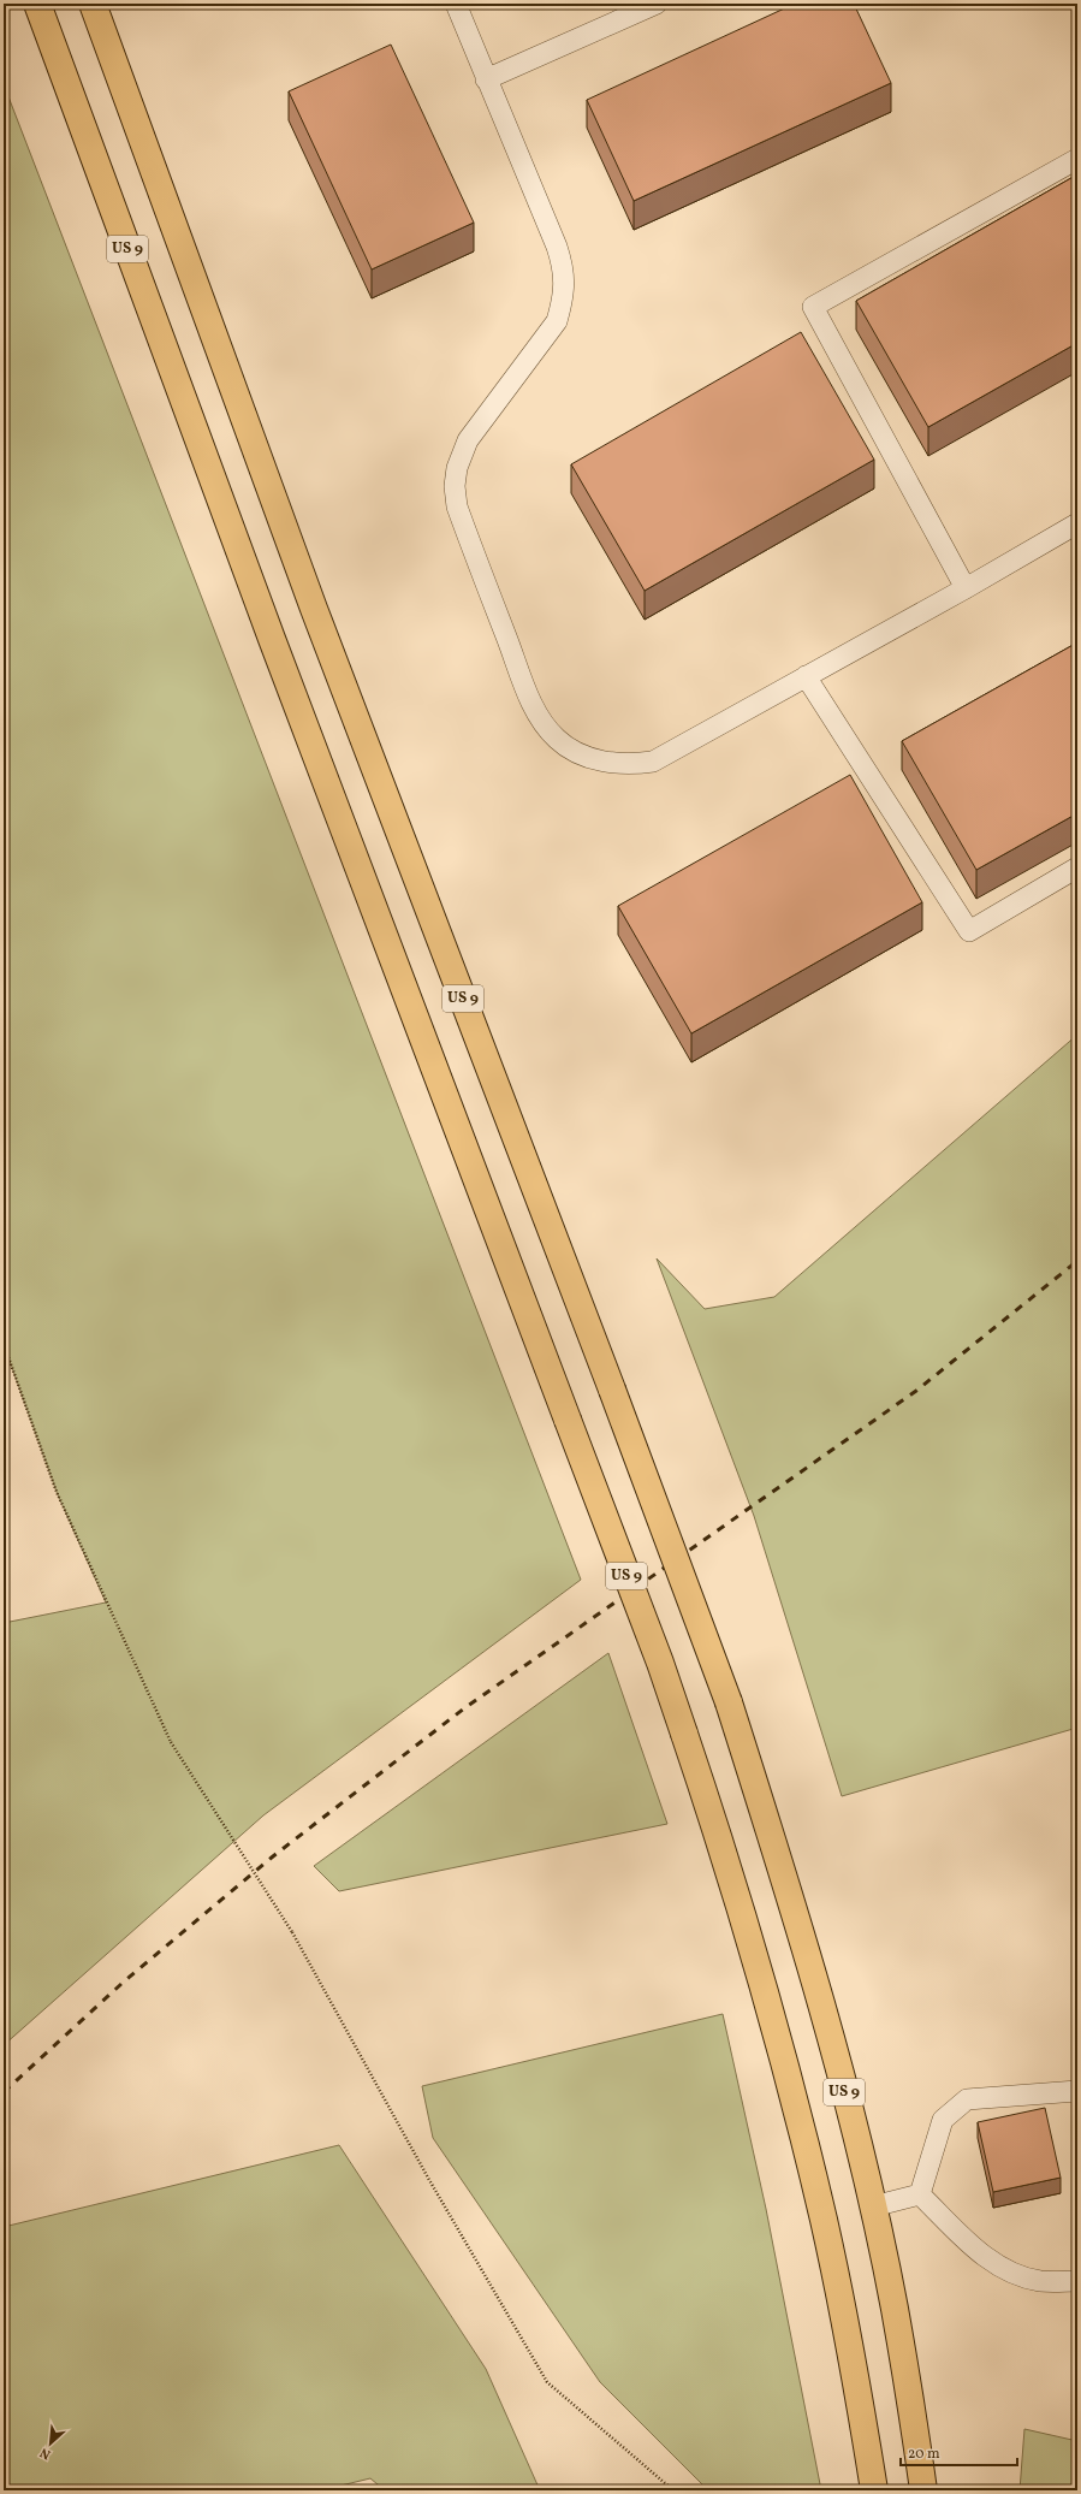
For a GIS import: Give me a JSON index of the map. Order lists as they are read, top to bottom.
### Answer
{
  "streets": {
    "highway": ["US 9"]
  },
  "scale_bar": "20 m",
  "north": "bottom left"
}
